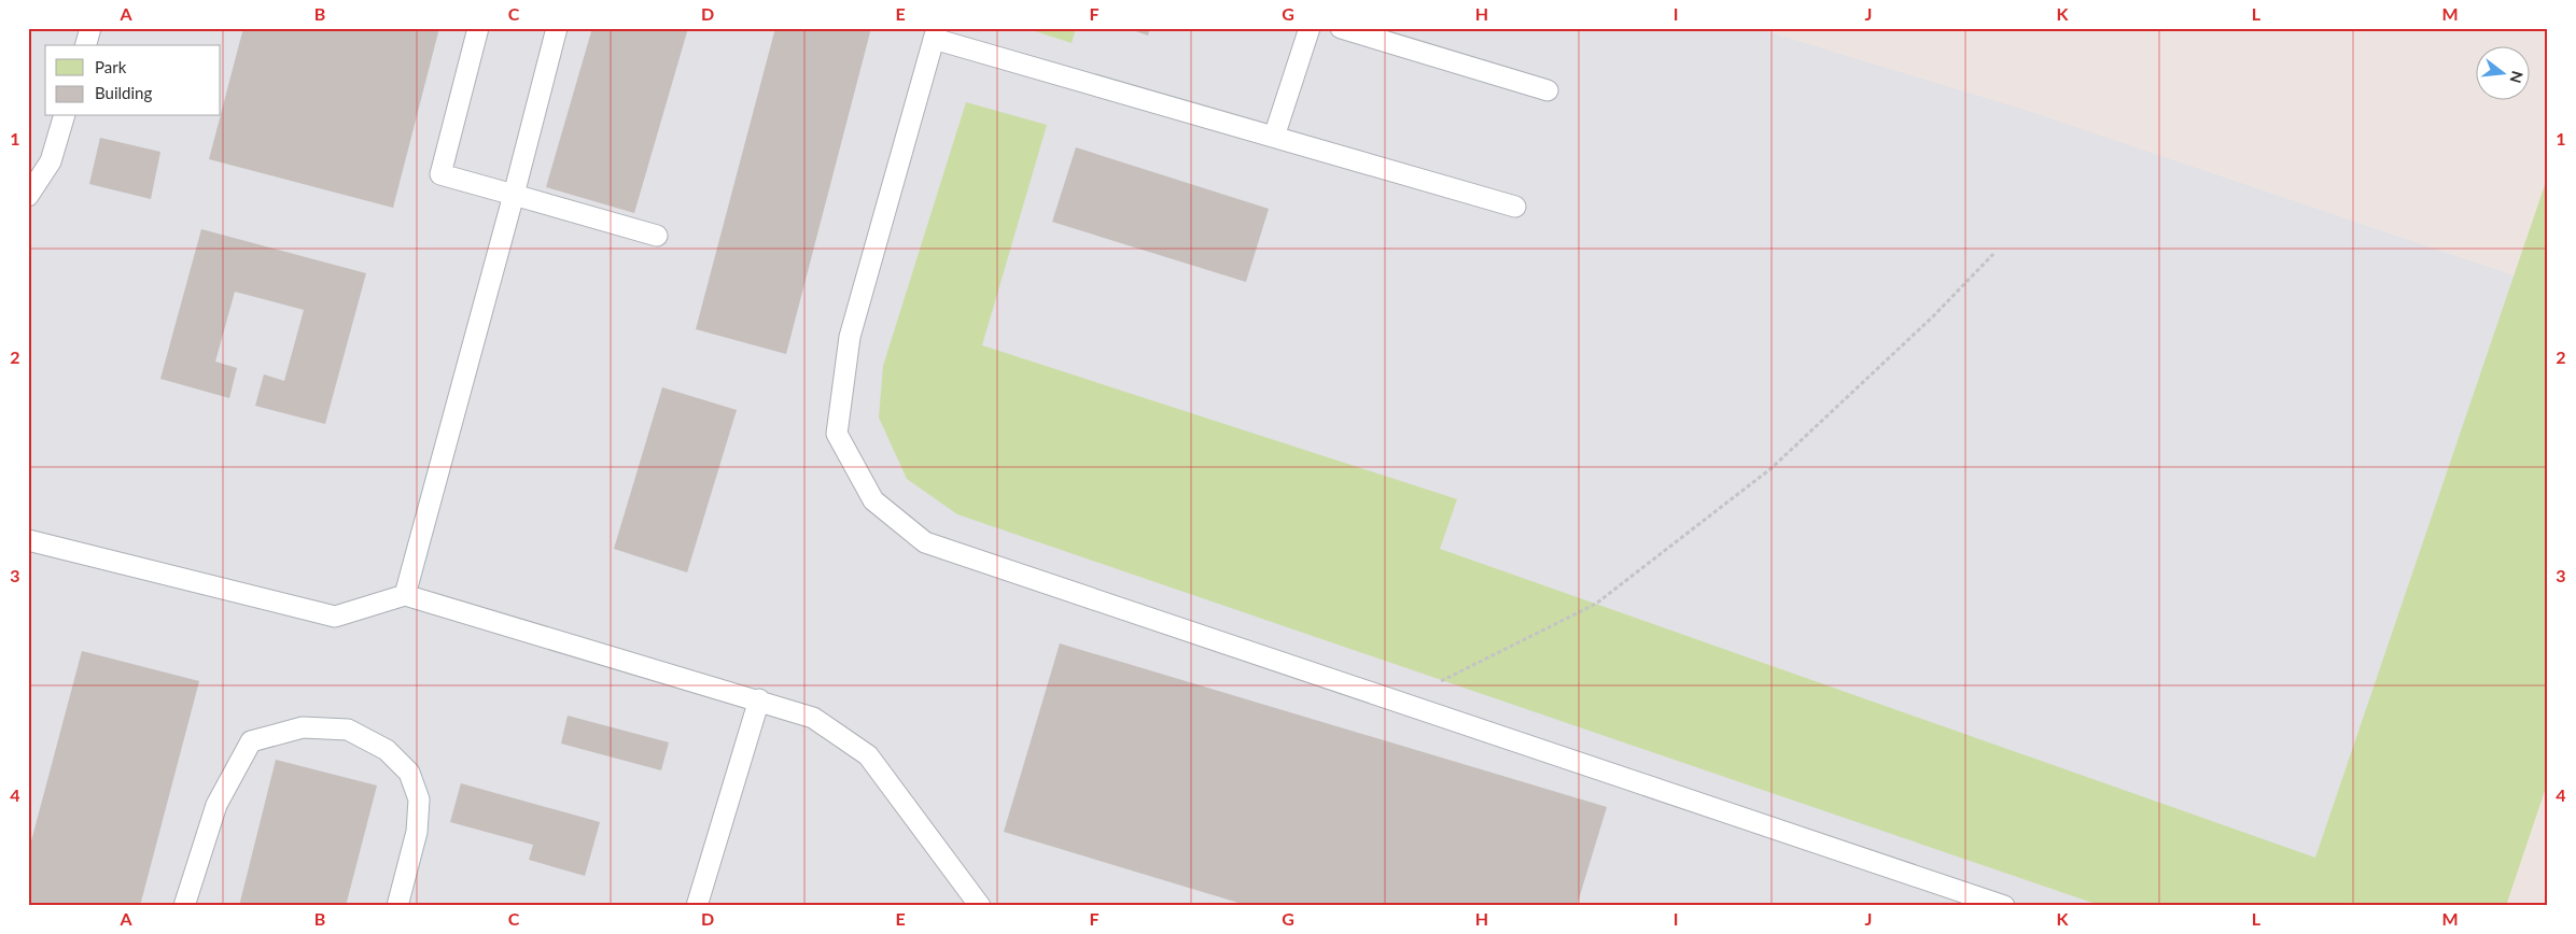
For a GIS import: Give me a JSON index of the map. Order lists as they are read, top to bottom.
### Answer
{
  "legend": ["Park", "Building"],
  "north": "right",
  "grid": {
    "columns": [
      "A",
      "B",
      "C",
      "D",
      "E",
      "F",
      "G",
      "H",
      "I",
      "J",
      "K",
      "L",
      "M"
    ],
    "rows": [
      "1",
      "2",
      "3",
      "4"
    ]
  }
}
